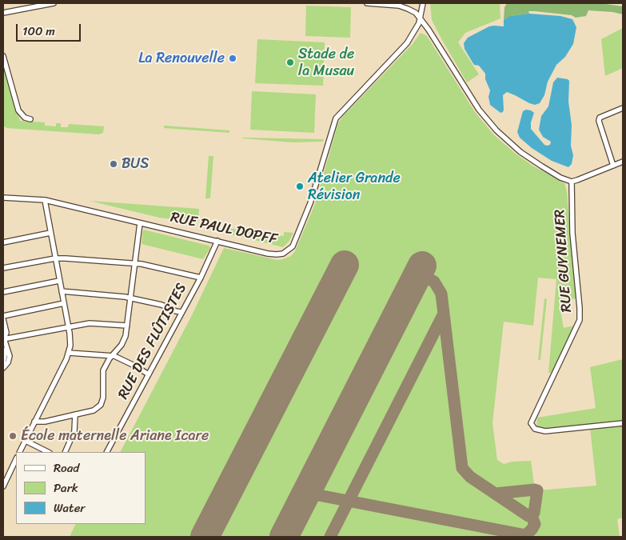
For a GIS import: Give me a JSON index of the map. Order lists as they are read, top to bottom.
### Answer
{
  "streets": {
    "street": ["RUE PAUL DOPFF", "RUE GUYNEMER", "RUE DES FLÛTISTES"]
  },
  "crossings": [
    ["RUE PAUL DOPFF", "RUE DES FLÛTISTES"]
  ],
  "places": [
    "La Renouvelle",
    "Stade de la Musau",
    "BUS",
    "Atelier Grande Révision",
    "École maternelle Ariane Icare"
  ],
  "legend": ["Road", "Park", "Water"],
  "scale_bar": "100 m"
}
